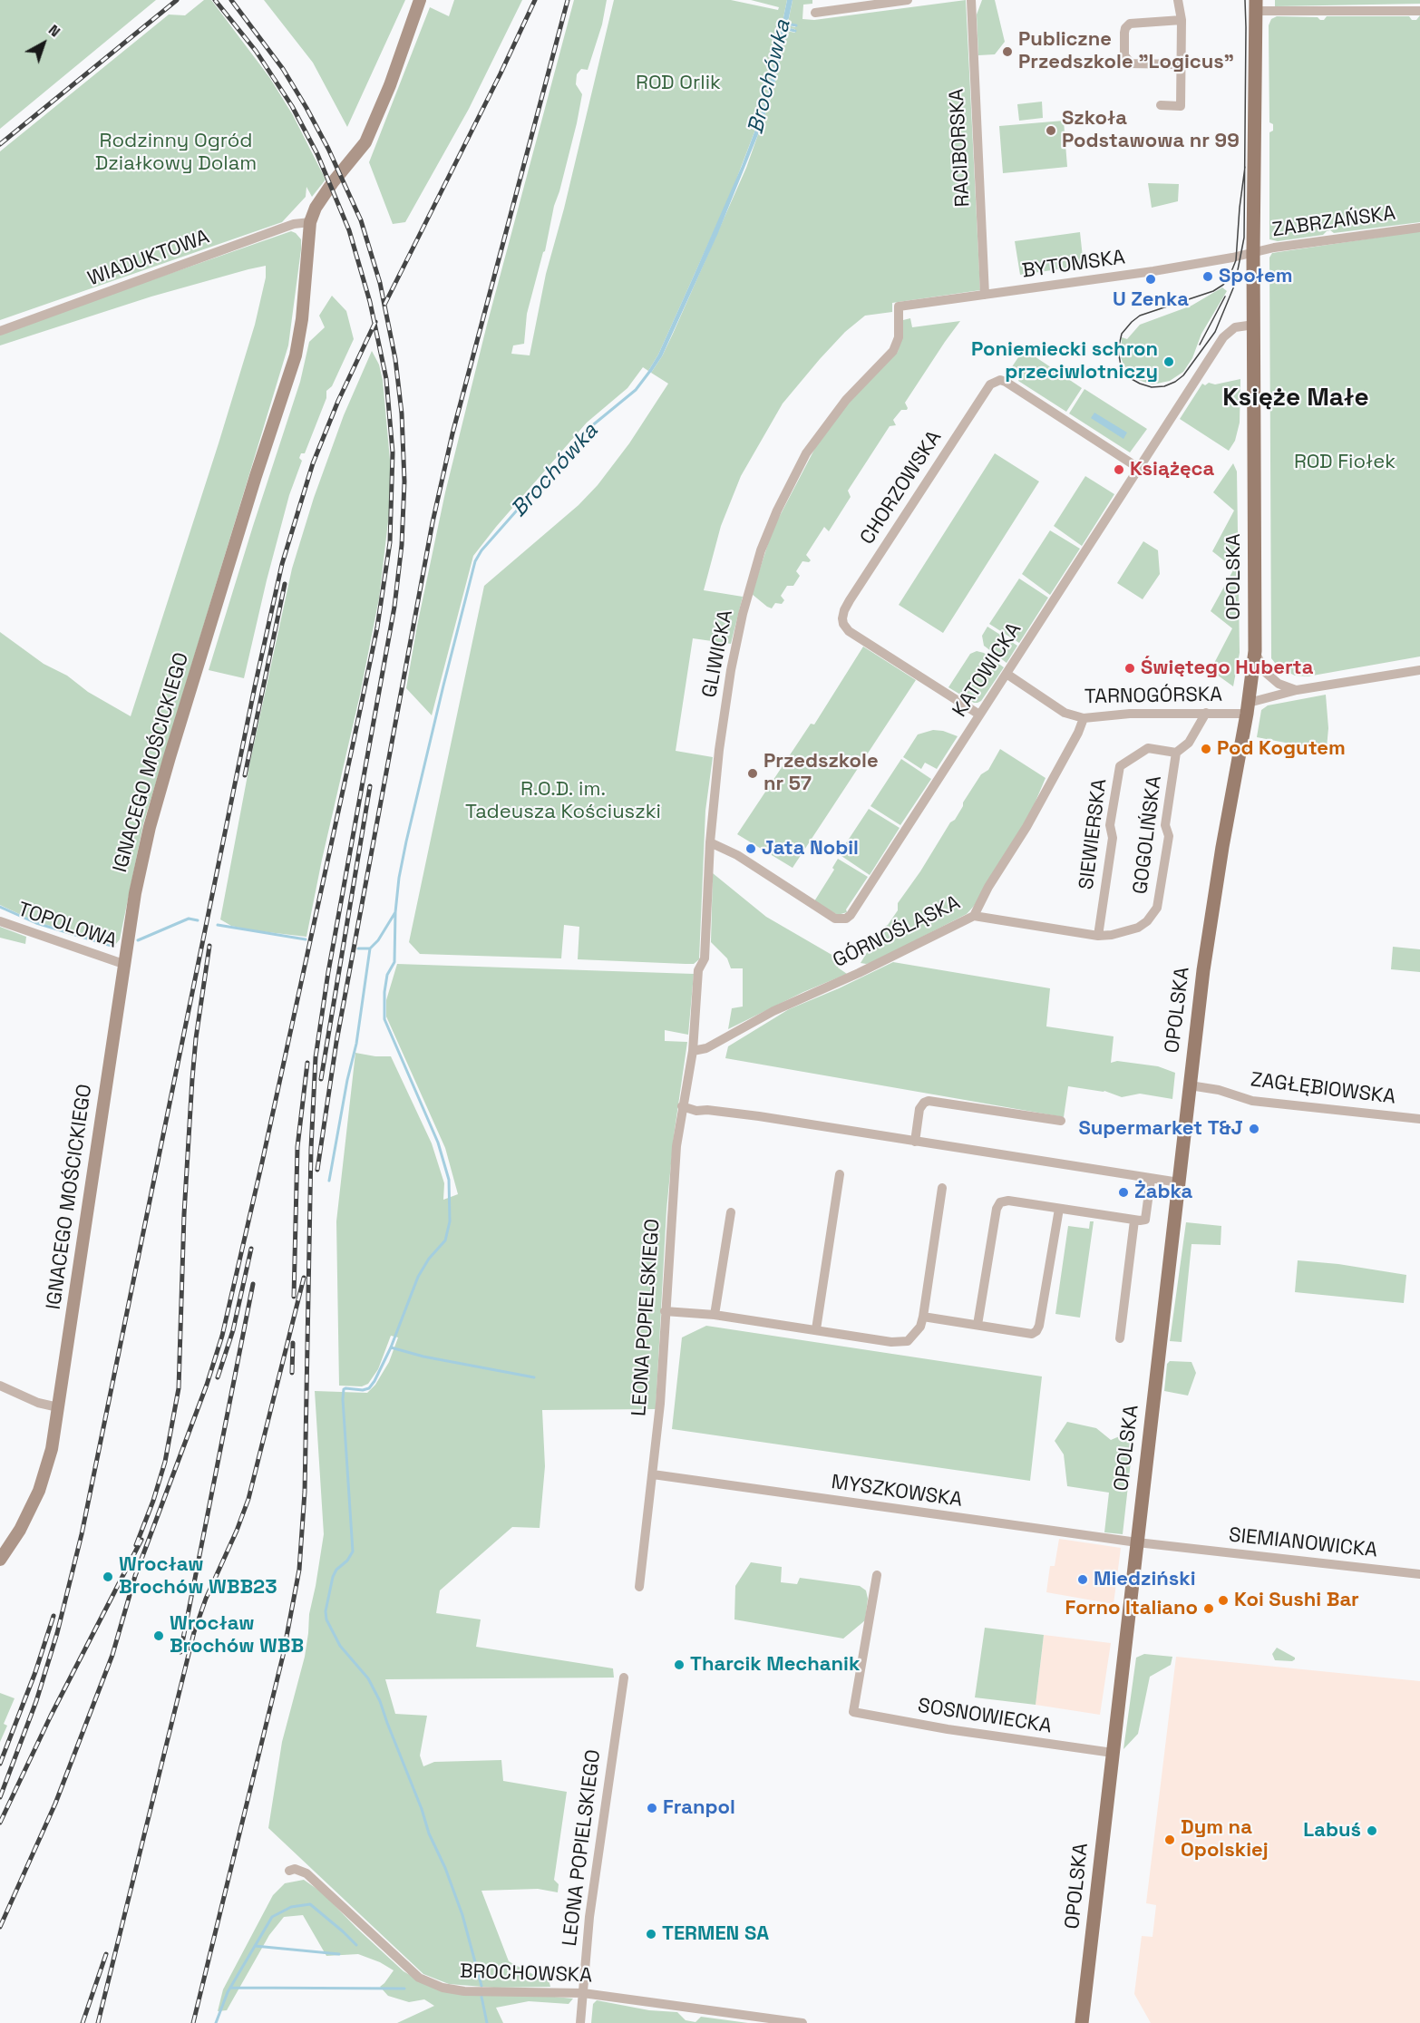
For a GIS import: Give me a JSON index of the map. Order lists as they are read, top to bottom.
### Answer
{
  "streets": {
    "main road": ["OPOLSKA"],
    "street": [
      "RACIBORSKA",
      "ZABRZAŃSKA",
      "WIADUKTOWA",
      "BYTOMSKA",
      "CHORZOWSKA",
      "GLIWICKA",
      "KATOWICKA",
      "TARNOGÓRSKA",
      "IGNACEGO MOŚCICKIEGO",
      "SIEWIERSKA",
      "GOGOLIŃSKA",
      "TOPOLOWA",
      "GÓRNOŚLĄSKA",
      "ZAGŁĘBIOWSKA",
      "LEONA POPIELSKIEGO",
      "MYSZKOWSKA",
      "SIEMIANOWICKA",
      "SOSNOWIECKA",
      "BROCHOWSKA"
    ]
  },
  "crossings": [
    ["RACIBORSKA", "BYTOMSKA"],
    ["ZABRZAŃSKA", "BYTOMSKA"],
    ["ZABRZAŃSKA", "OPOLSKA"],
    ["WIADUKTOWA", "IGNACEGO MOŚCICKIEGO"],
    ["BYTOMSKA", "OPOLSKA"],
    ["BYTOMSKA", "GLIWICKA"],
    ["CHORZOWSKA", "KATOWICKA"],
    ["OPOLSKA", "KATOWICKA"],
    ["OPOLSKA", "TARNOGÓRSKA"],
    ["OPOLSKA", "ZAGŁĘBIOWSKA"],
    ["OPOLSKA", "MYSZKOWSKA"],
    ["OPOLSKA", "SOSNOWIECKA"],
    ["GLIWICKA", "KATOWICKA"],
    ["GLIWICKA", "GÓRNOŚLĄSKA"],
    ["GLIWICKA", "LEONA POPIELSKIEGO"],
    ["KATOWICKA", "TARNOGÓRSKA"],
    ["TARNOGÓRSKA", "GOGOLIŃSKA"],
    ["TARNOGÓRSKA", "GÓRNOŚLĄSKA"],
    ["IGNACEGO MOŚCICKIEGO", "TOPOLOWA"],
    ["SIEWIERSKA", "GOGOLIŃSKA"],
    ["GOGOLIŃSKA", "GÓRNOŚLĄSKA"],
    ["GÓRNOŚLĄSKA", "LEONA POPIELSKIEGO"],
    ["LEONA POPIELSKIEGO", "MYSZKOWSKA"],
    ["LEONA POPIELSKIEGO", "BROCHOWSKA"],
    ["MYSZKOWSKA", "SIEMIANOWICKA"]
  ],
  "districts": ["Księże Małe"],
  "water": ["Brochówka"],
  "parks": [
    "ROD Orlik",
    "Rodzinny Ogród Działkowy Dolam",
    "ROD Fiołek",
    "R.O.D. im. Tadeusza Kościuszki"
  ],
  "places": [
    "Publiczne Przedszkole \"Logicus\"",
    "Szkoła Podstawowa nr 99",
    "Społem",
    "U Zenka",
    "Poniemiecki schron przeciwlotniczy",
    "Książęca",
    "Świętego Huberta",
    "Pod Kogutem",
    "Przedszkole nr 57",
    "Jata Nobil",
    "Supermarket T&J",
    "Żabka",
    "Wrocław Brochów WBB23",
    "Miedziński",
    "Koi Sushi Bar",
    "Forno Italiano",
    "Wrocław Brochów WBB",
    "Tharcik Mechanik",
    "Franpol",
    "Labuś",
    "Dym na Opolskiej",
    "TERMEN SA"
  ],
  "north": "top right"
}
